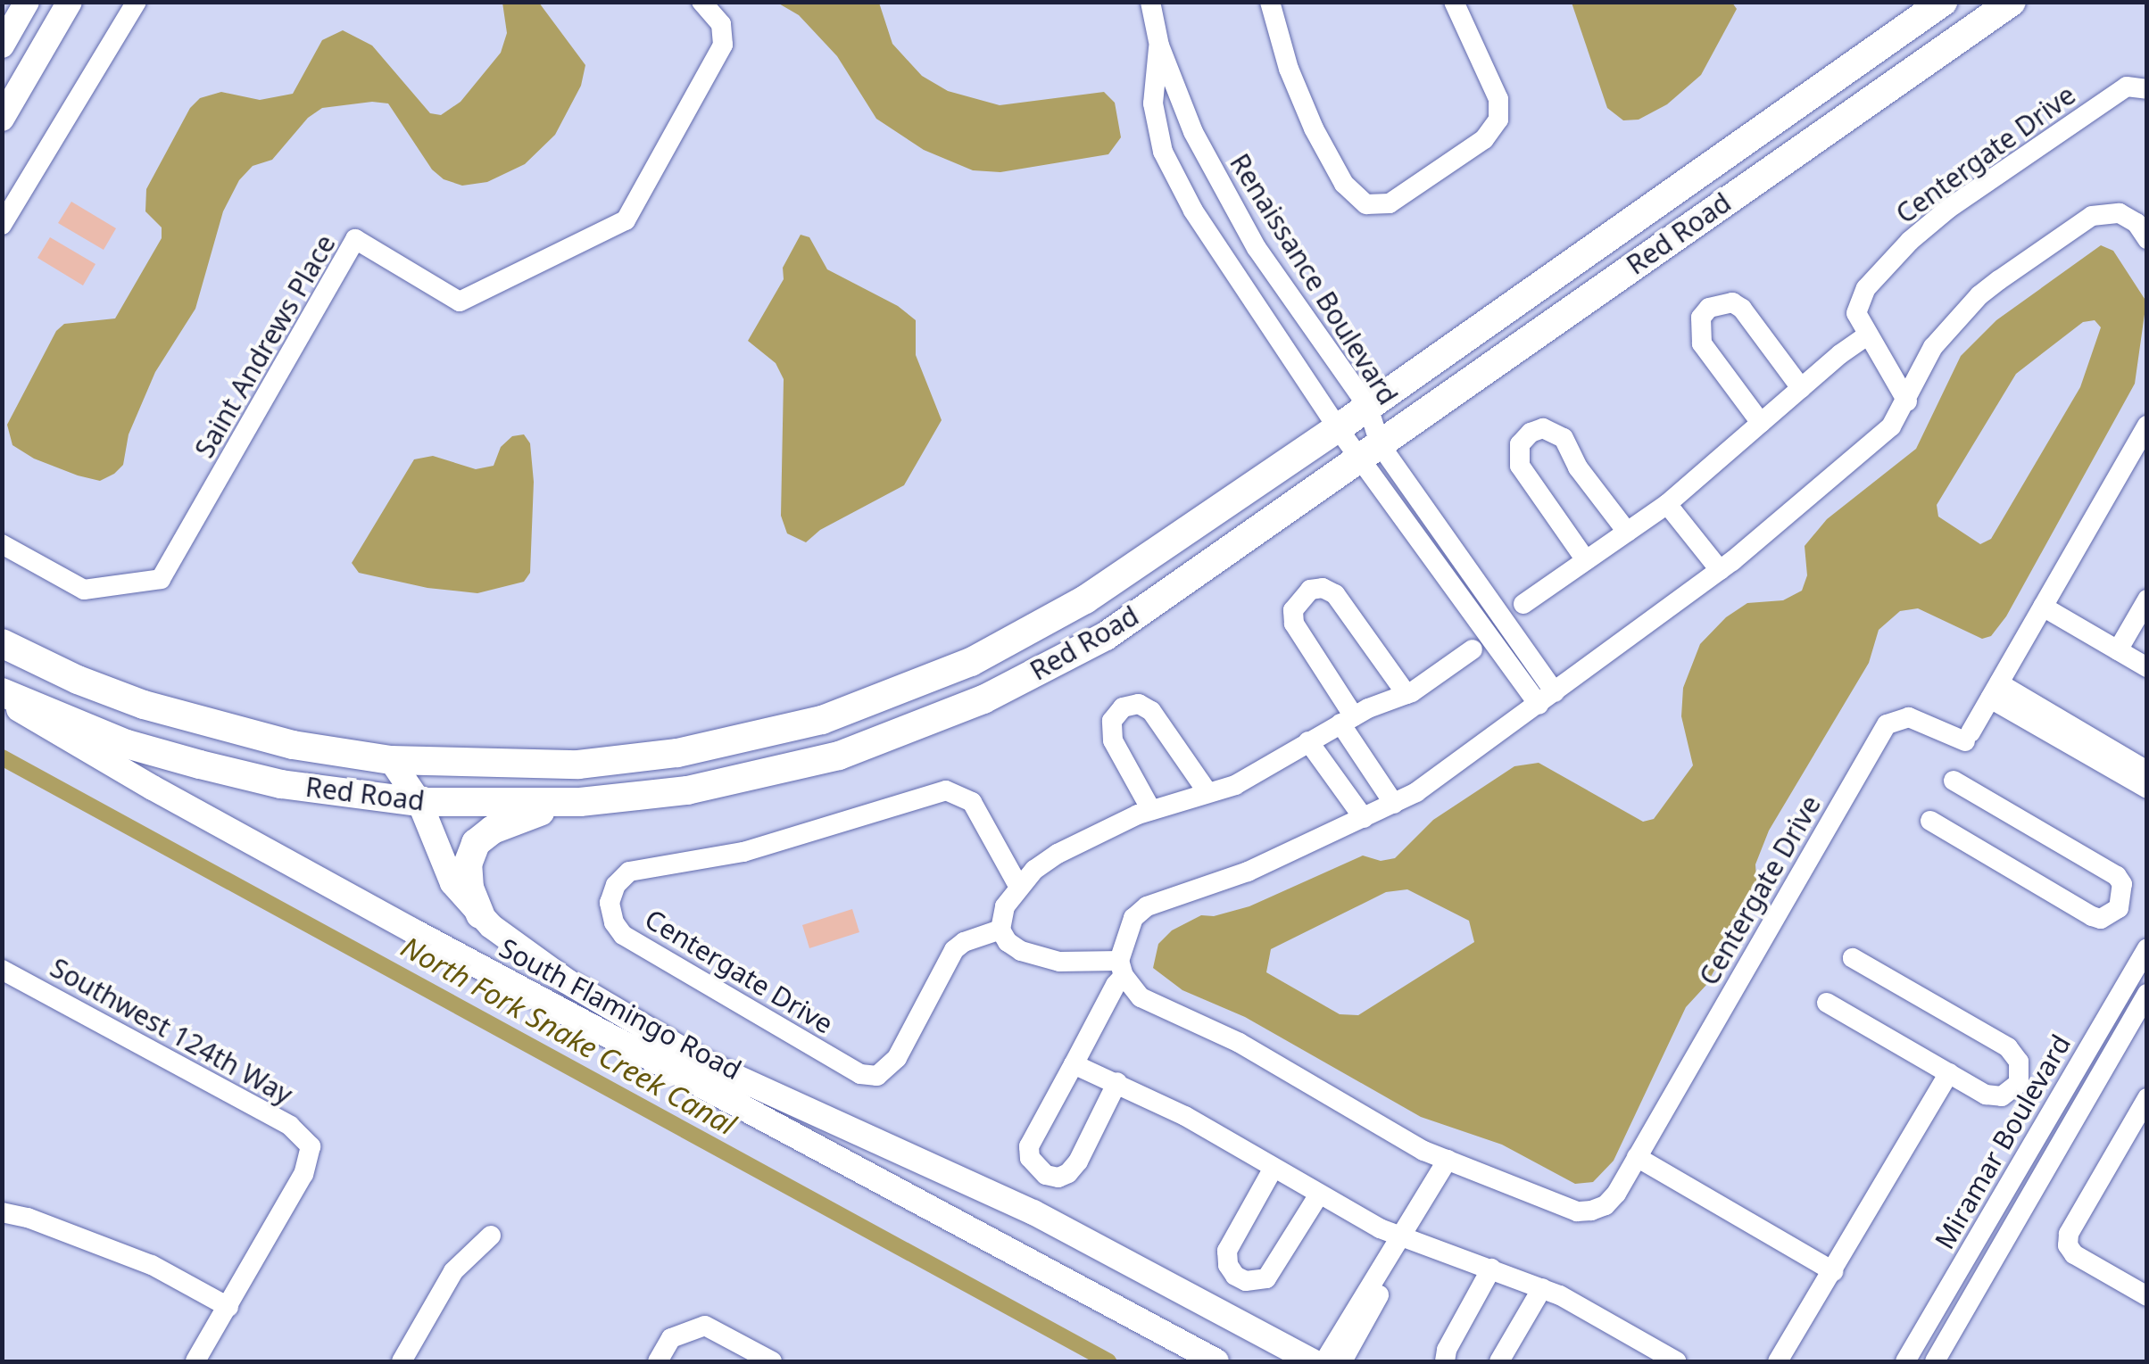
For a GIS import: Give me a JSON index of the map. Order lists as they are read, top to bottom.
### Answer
{
  "streets": {
    "highway": ["Red Road"],
    "main road": ["South Flamingo Road"],
    "street": [
      "Centergate Drive",
      "Renaissance Boulevard",
      "Saint Andrews Place",
      "Southwest 124th Way",
      "Miramar Boulevard"
    ]
  },
  "crossings": [
    ["Red Road", "Renaissance Boulevard"],
    ["Red Road", "South Flamingo Road"]
  ],
  "water": ["North Fork Snake Creek Canal"]
}
